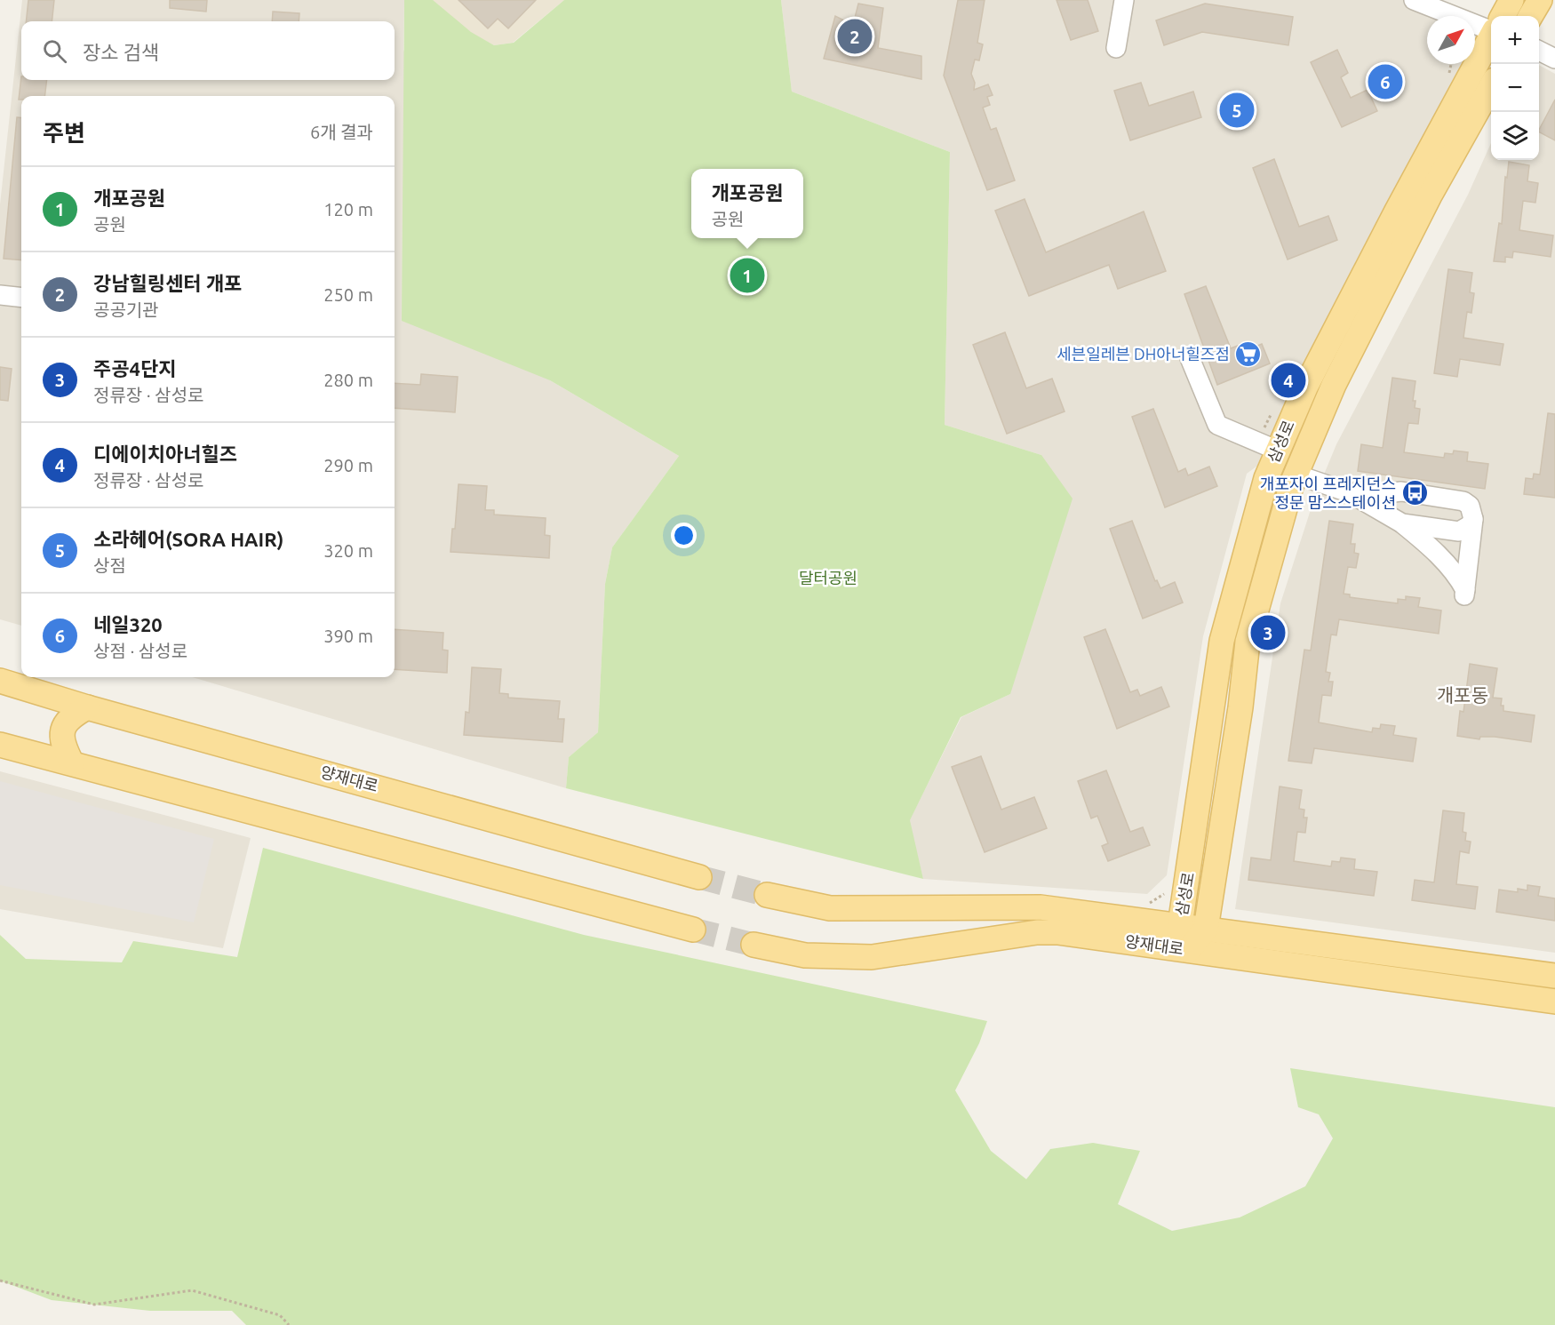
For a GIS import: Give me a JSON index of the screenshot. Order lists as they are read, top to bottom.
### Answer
{
  "streets": {
    "main road": ["삼성로", "양재대로"]
  },
  "crossings": [
    ["삼성로", "양재대로"]
  ],
  "districts": ["개포동"],
  "parks": ["달터공원"],
  "places": {
    "supermarket": ["세븐일레븐 DH아너힐즈점"],
    "bus stop": ["개포자이 프레지던스 정문 맘스스테이션"]
  },
  "north": "top right",
  "page": {
    "map_buttons": ["+", "−"],
    "pins": [
      "2",
      "6",
      "5",
      "1",
      "4",
      "3"
    ],
    "search": "장소 검색",
    "heading": ["주변", "6개 결과"],
    "list": [
      {
        "mark": "1",
        "name": "개포공원",
        "note": "공원",
        "value": "120 m"
      },
      {
        "mark": "2",
        "name": "강남힐링센터 개포",
        "note": "공공기관",
        "value": "250 m"
      },
      {
        "mark": "3",
        "name": "주공4단지",
        "note": "정류장 · 삼성로",
        "value": "280 m"
      },
      {
        "mark": "4",
        "name": "디에이치아너힐즈",
        "note": "정류장 · 삼성로",
        "value": "290 m"
      },
      {
        "mark": "5",
        "name": "소라헤어(SORA HAIR)",
        "note": "상점",
        "value": "320 m"
      },
      {
        "mark": "6",
        "name": "네일320",
        "note": "상점 · 삼성로",
        "value": "390 m"
      }
    ],
    "popup": ["개포공원", "공원"]
  }
}
